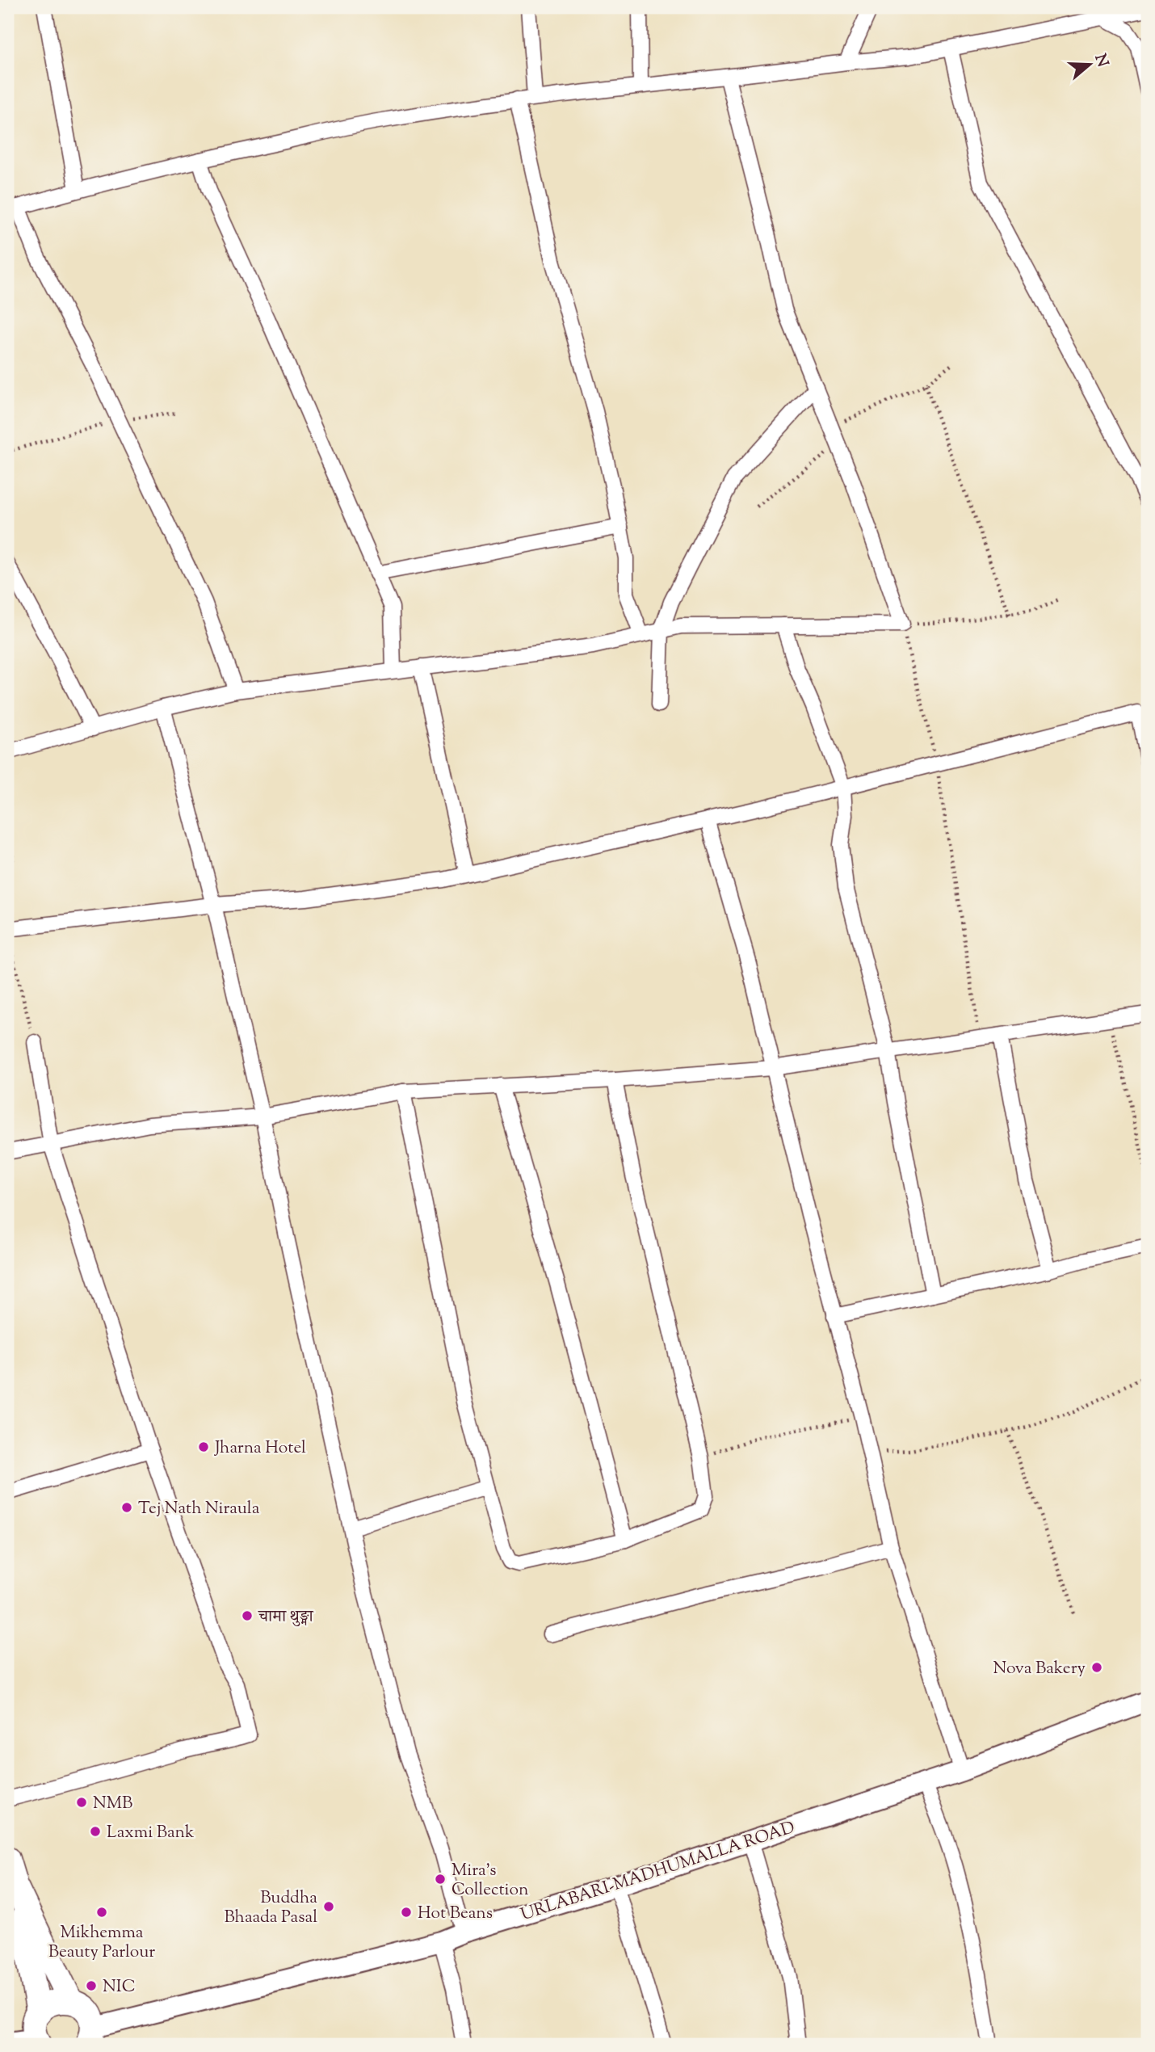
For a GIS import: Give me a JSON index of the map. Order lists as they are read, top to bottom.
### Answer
{
  "streets": {
    "main road": ["URLABARI-MADHUMALLA ROAD"]
  },
  "places": [
    "Jharna Hotel",
    "Tej Nath Niraula",
    "चामा थुङ्मा",
    "Nova Bakery",
    "NMB",
    "Laxmi Bank",
    "Mira's Collection",
    "Buddha Bhaada Pasal",
    "Mikhemma Beauty Parlour",
    "Hot Beans",
    "NIC"
  ],
  "north": "right"
}
